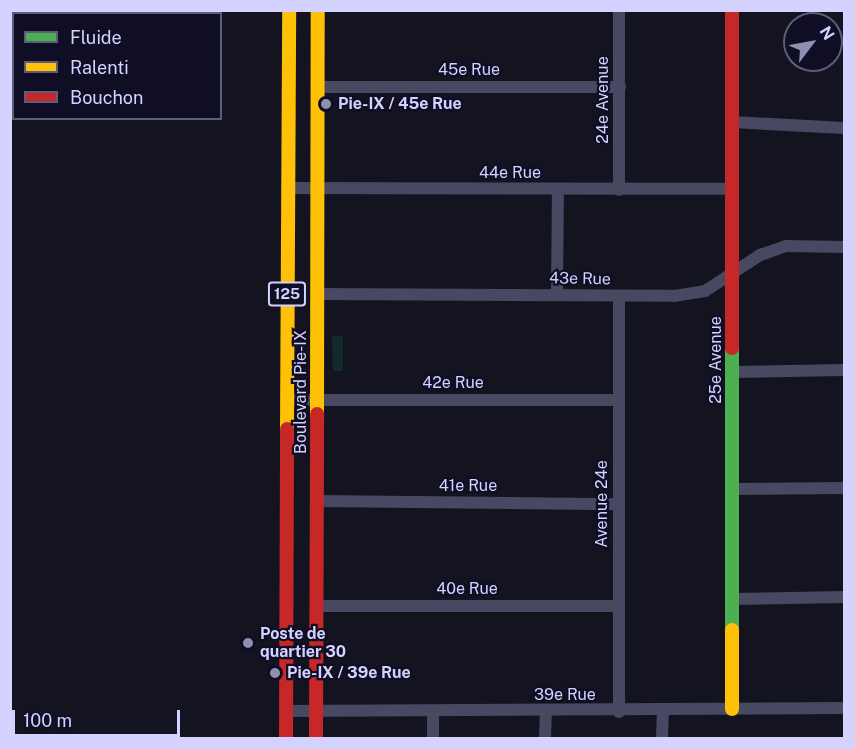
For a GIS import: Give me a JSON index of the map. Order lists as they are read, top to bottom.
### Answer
{
  "streets": {
    "main road": ["125", "25e Avenue", "Boulevard Pie-IX"],
    "street": [
      "45e Rue",
      "24e Avenue",
      "44e Rue",
      "43e Rue",
      "42e Rue",
      "41e Rue",
      "Avenue 24e",
      "40e Rue",
      "39e Rue"
    ]
  },
  "crossings": [
    ["45e Rue", "24e Avenue"],
    ["45e Rue", "Boulevard Pie-IX"],
    ["24e Avenue", "44e Rue"],
    ["44e Rue", "25e Avenue"],
    ["44e Rue", "Boulevard Pie-IX"],
    ["43e Rue", "25e Avenue"],
    ["43e Rue", "Boulevard Pie-IX"],
    ["43e Rue", "Avenue 24e"],
    ["25e Avenue", "39e Rue"],
    ["42e Rue", "Boulevard Pie-IX"],
    ["42e Rue", "Avenue 24e"],
    ["Boulevard Pie-IX", "41e Rue"],
    ["Boulevard Pie-IX", "40e Rue"],
    ["Boulevard Pie-IX", "39e Rue"],
    ["41e Rue", "Avenue 24e"],
    ["Avenue 24e", "40e Rue"],
    ["Avenue 24e", "39e Rue"]
  ],
  "places": ["Pie-IX / 45e Rue", "Poste de quartier 30", "Pie-IX / 39e Rue"],
  "legend": ["Fluide", "Ralenti", "Bouchon"],
  "scale_bar": "100 m",
  "north": "top right"
}
